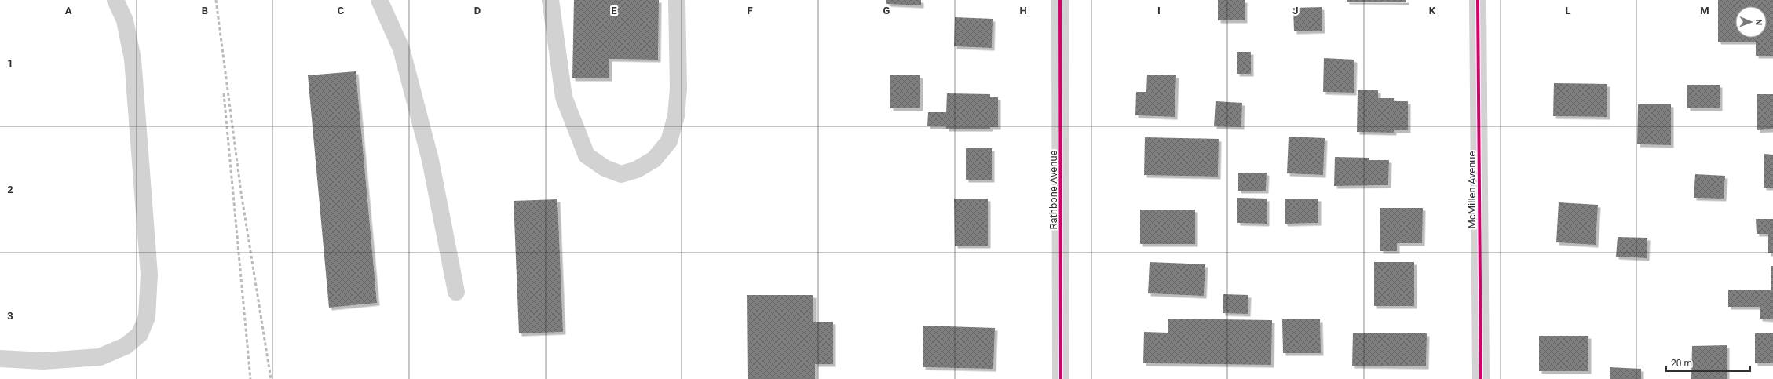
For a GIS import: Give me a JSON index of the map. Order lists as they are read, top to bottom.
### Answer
{
  "streets": {
    "street": ["Rathbone Avenue", "McMillen Avenue"]
  },
  "scale_bar": "20 m",
  "north": "right",
  "grid": {
    "columns": [
      "A",
      "B",
      "C",
      "D",
      "E",
      "F",
      "G",
      "H",
      "I",
      "J",
      "K",
      "L",
      "M"
    ],
    "rows": ["1", "2", "3"]
  }
}
